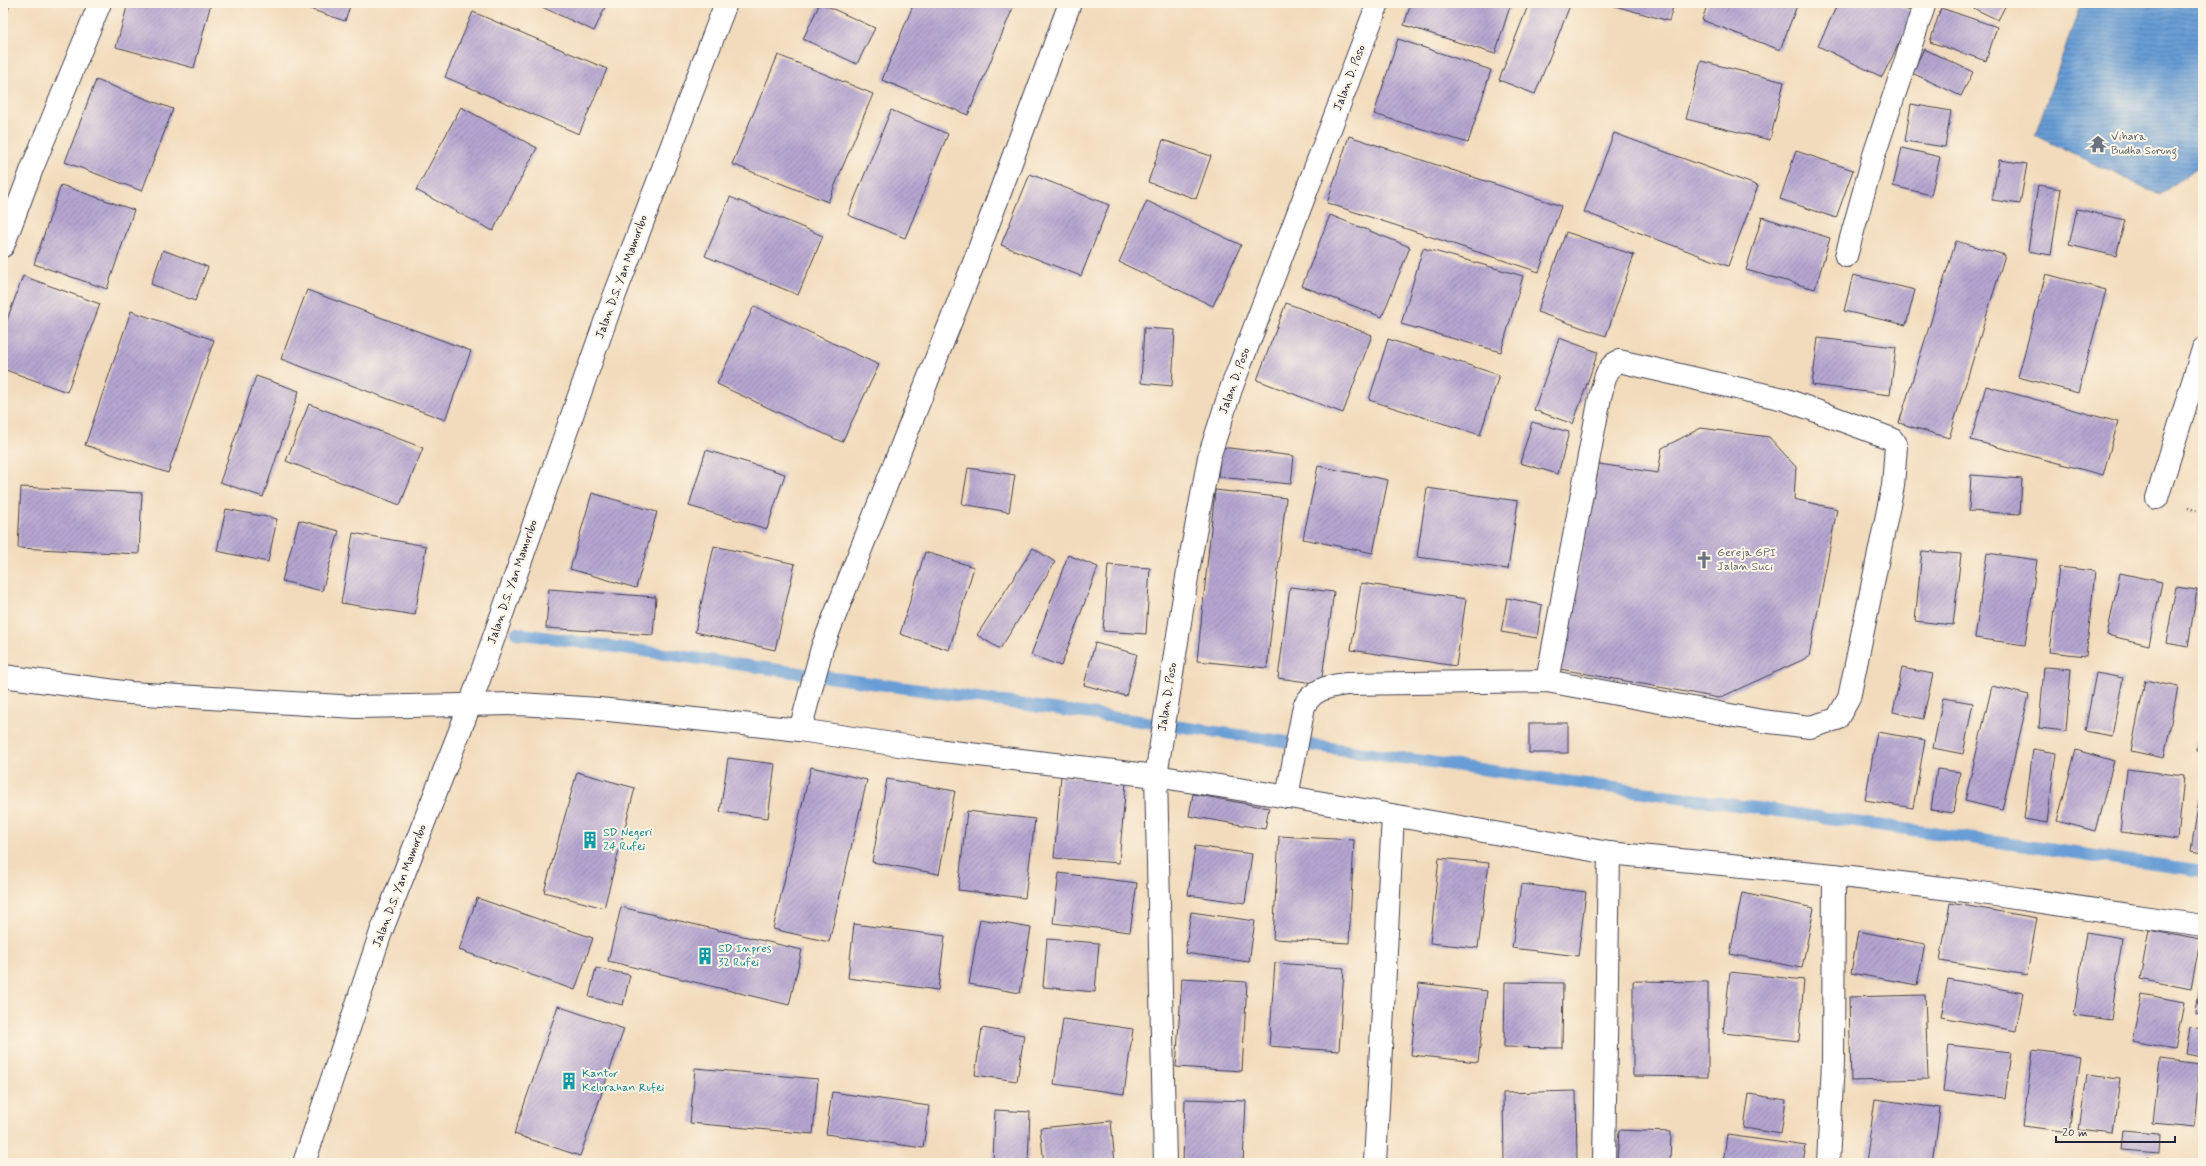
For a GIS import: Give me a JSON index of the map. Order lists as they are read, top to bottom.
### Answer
{
  "streets": {
    "street": ["Jalan D. Poso", "Jalan D.S. Yan Mamoribo"]
  },
  "places": {
    "temple": ["Vihara Budha Sorong"],
    "church": ["Gereja GPI Jalan Suci"],
    "building": ["SD Negeri 24 Rufei", "SD Inpres 32 Rufei", "Kantor Kelurahan Rufei"]
  },
  "scale_bar": "20 m"
}
